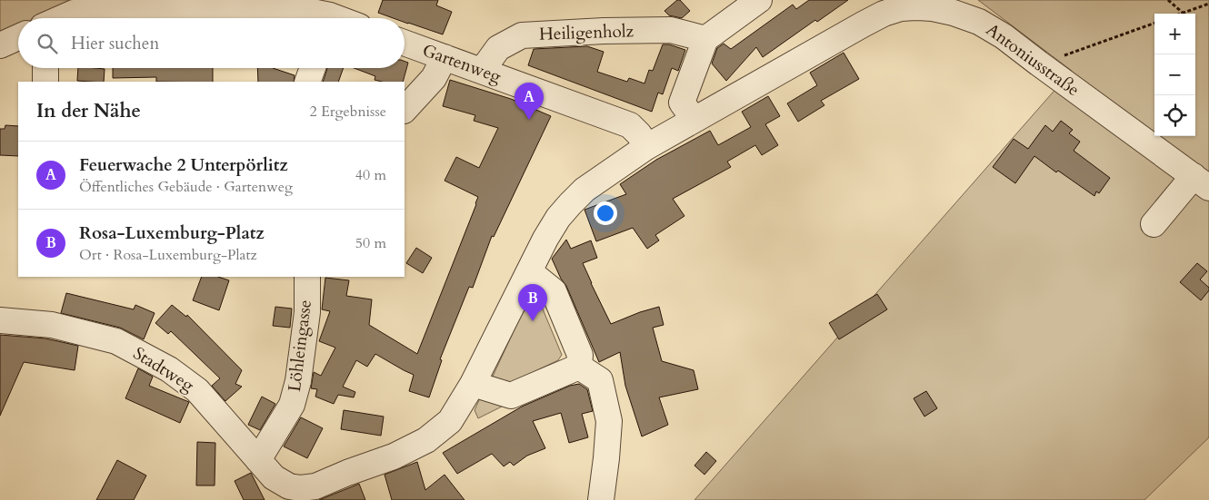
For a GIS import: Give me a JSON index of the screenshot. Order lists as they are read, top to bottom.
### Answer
{
  "streets": {
    "street": [
      "Heiligenholz",
      "Antoniusstraße",
      "Gartenweg",
      "Löhleingasse",
      "Stadtweg"
    ]
  },
  "crossings": [
    ["Heiligenholz", "Gartenweg"],
    ["Antoniusstraße", "Gartenweg"],
    ["Antoniusstraße", "Stadtweg"],
    ["Löhleingasse", "Stadtweg"]
  ],
  "page": {
    "map_buttons": ["+", "−"],
    "search": "Hier suchen",
    "heading": ["In der Nähe", "2 Ergebnisse"],
    "pins": ["A", "B"],
    "list": [
      {
        "mark": "A",
        "name": "Feuerwache 2 Unterpörlitz",
        "note": "Öffentliches Gebäude · Gartenweg",
        "value": "40 m"
      },
      {
        "mark": "B",
        "name": "Rosa-Luxemburg-Platz",
        "note": "Ort · Rosa-Luxemburg-Platz",
        "value": "50 m"
      }
    ]
  }
}
